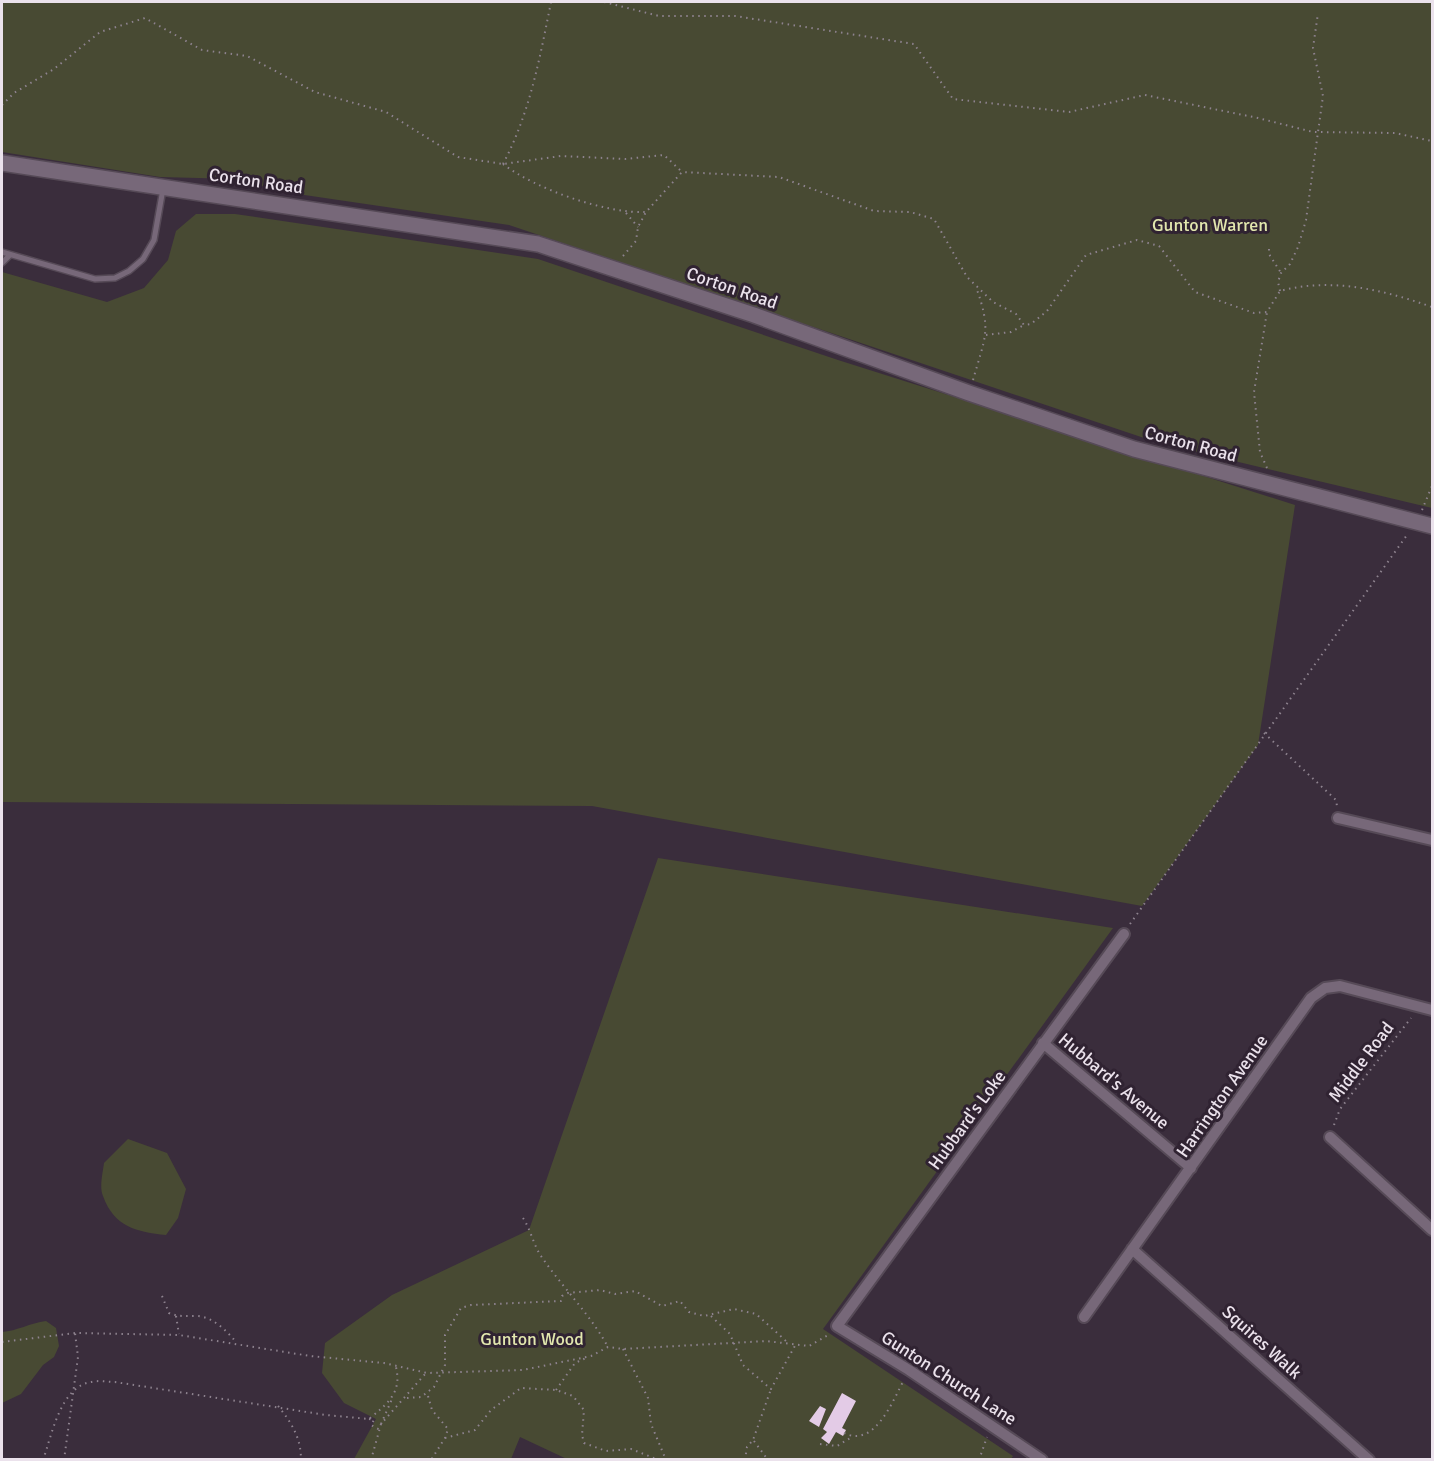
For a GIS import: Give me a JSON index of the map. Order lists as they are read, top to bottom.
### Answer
{
  "streets": {
    "main road": ["Corton Road"],
    "street": [
      "Hubbard's Avenue",
      "Harrington Avenue",
      "Hubbard's Loke",
      "Squires Walk",
      "Gunton Church Lane"
    ],
    "path": ["Middle Road"]
  },
  "crossings": [
    ["Middle Road", "Harrington Avenue"],
    ["Hubbard's Avenue", "Harrington Avenue"],
    ["Hubbard's Avenue", "Hubbard's Loke"],
    ["Harrington Avenue", "Squires Walk"],
    ["Hubbard's Loke", "Gunton Church Lane"]
  ],
  "parks": ["Gunton Warren", "Gunton Wood"]
}
